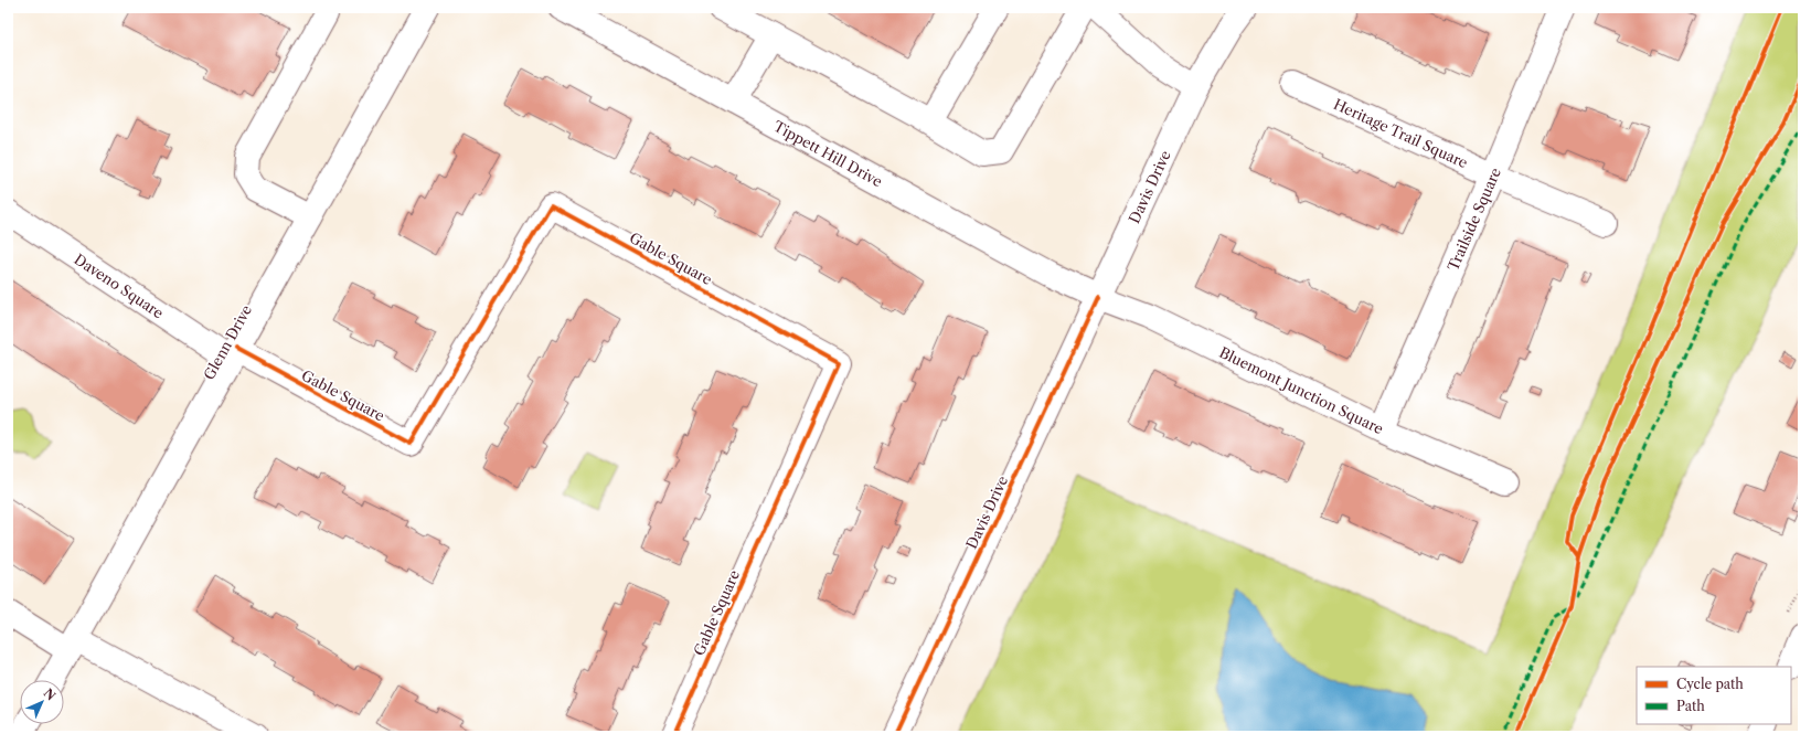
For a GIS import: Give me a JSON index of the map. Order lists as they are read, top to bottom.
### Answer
{
  "streets": {
    "street": [
      "Heritage Trail Square",
      "Tippett Hill Drive",
      "Davis Drive",
      "Trailside Square",
      "Gable Square",
      "Daveno Square",
      "Glenn Drive",
      "Bluemont Junction Square"
    ]
  },
  "crossings": [
    ["Heritage Trail Square", "Trailside Square"],
    ["Tippett Hill Drive", "Davis Drive"],
    ["Tippett Hill Drive", "Bluemont Junction Square"],
    ["Davis Drive", "Bluemont Junction Square"],
    ["Trailside Square", "Bluemont Junction Square"],
    ["Gable Square", "Daveno Square"],
    ["Gable Square", "Glenn Drive"],
    ["Daveno Square", "Glenn Drive"]
  ],
  "legend": ["Cycle path", "Path"],
  "north": "top right"
}
